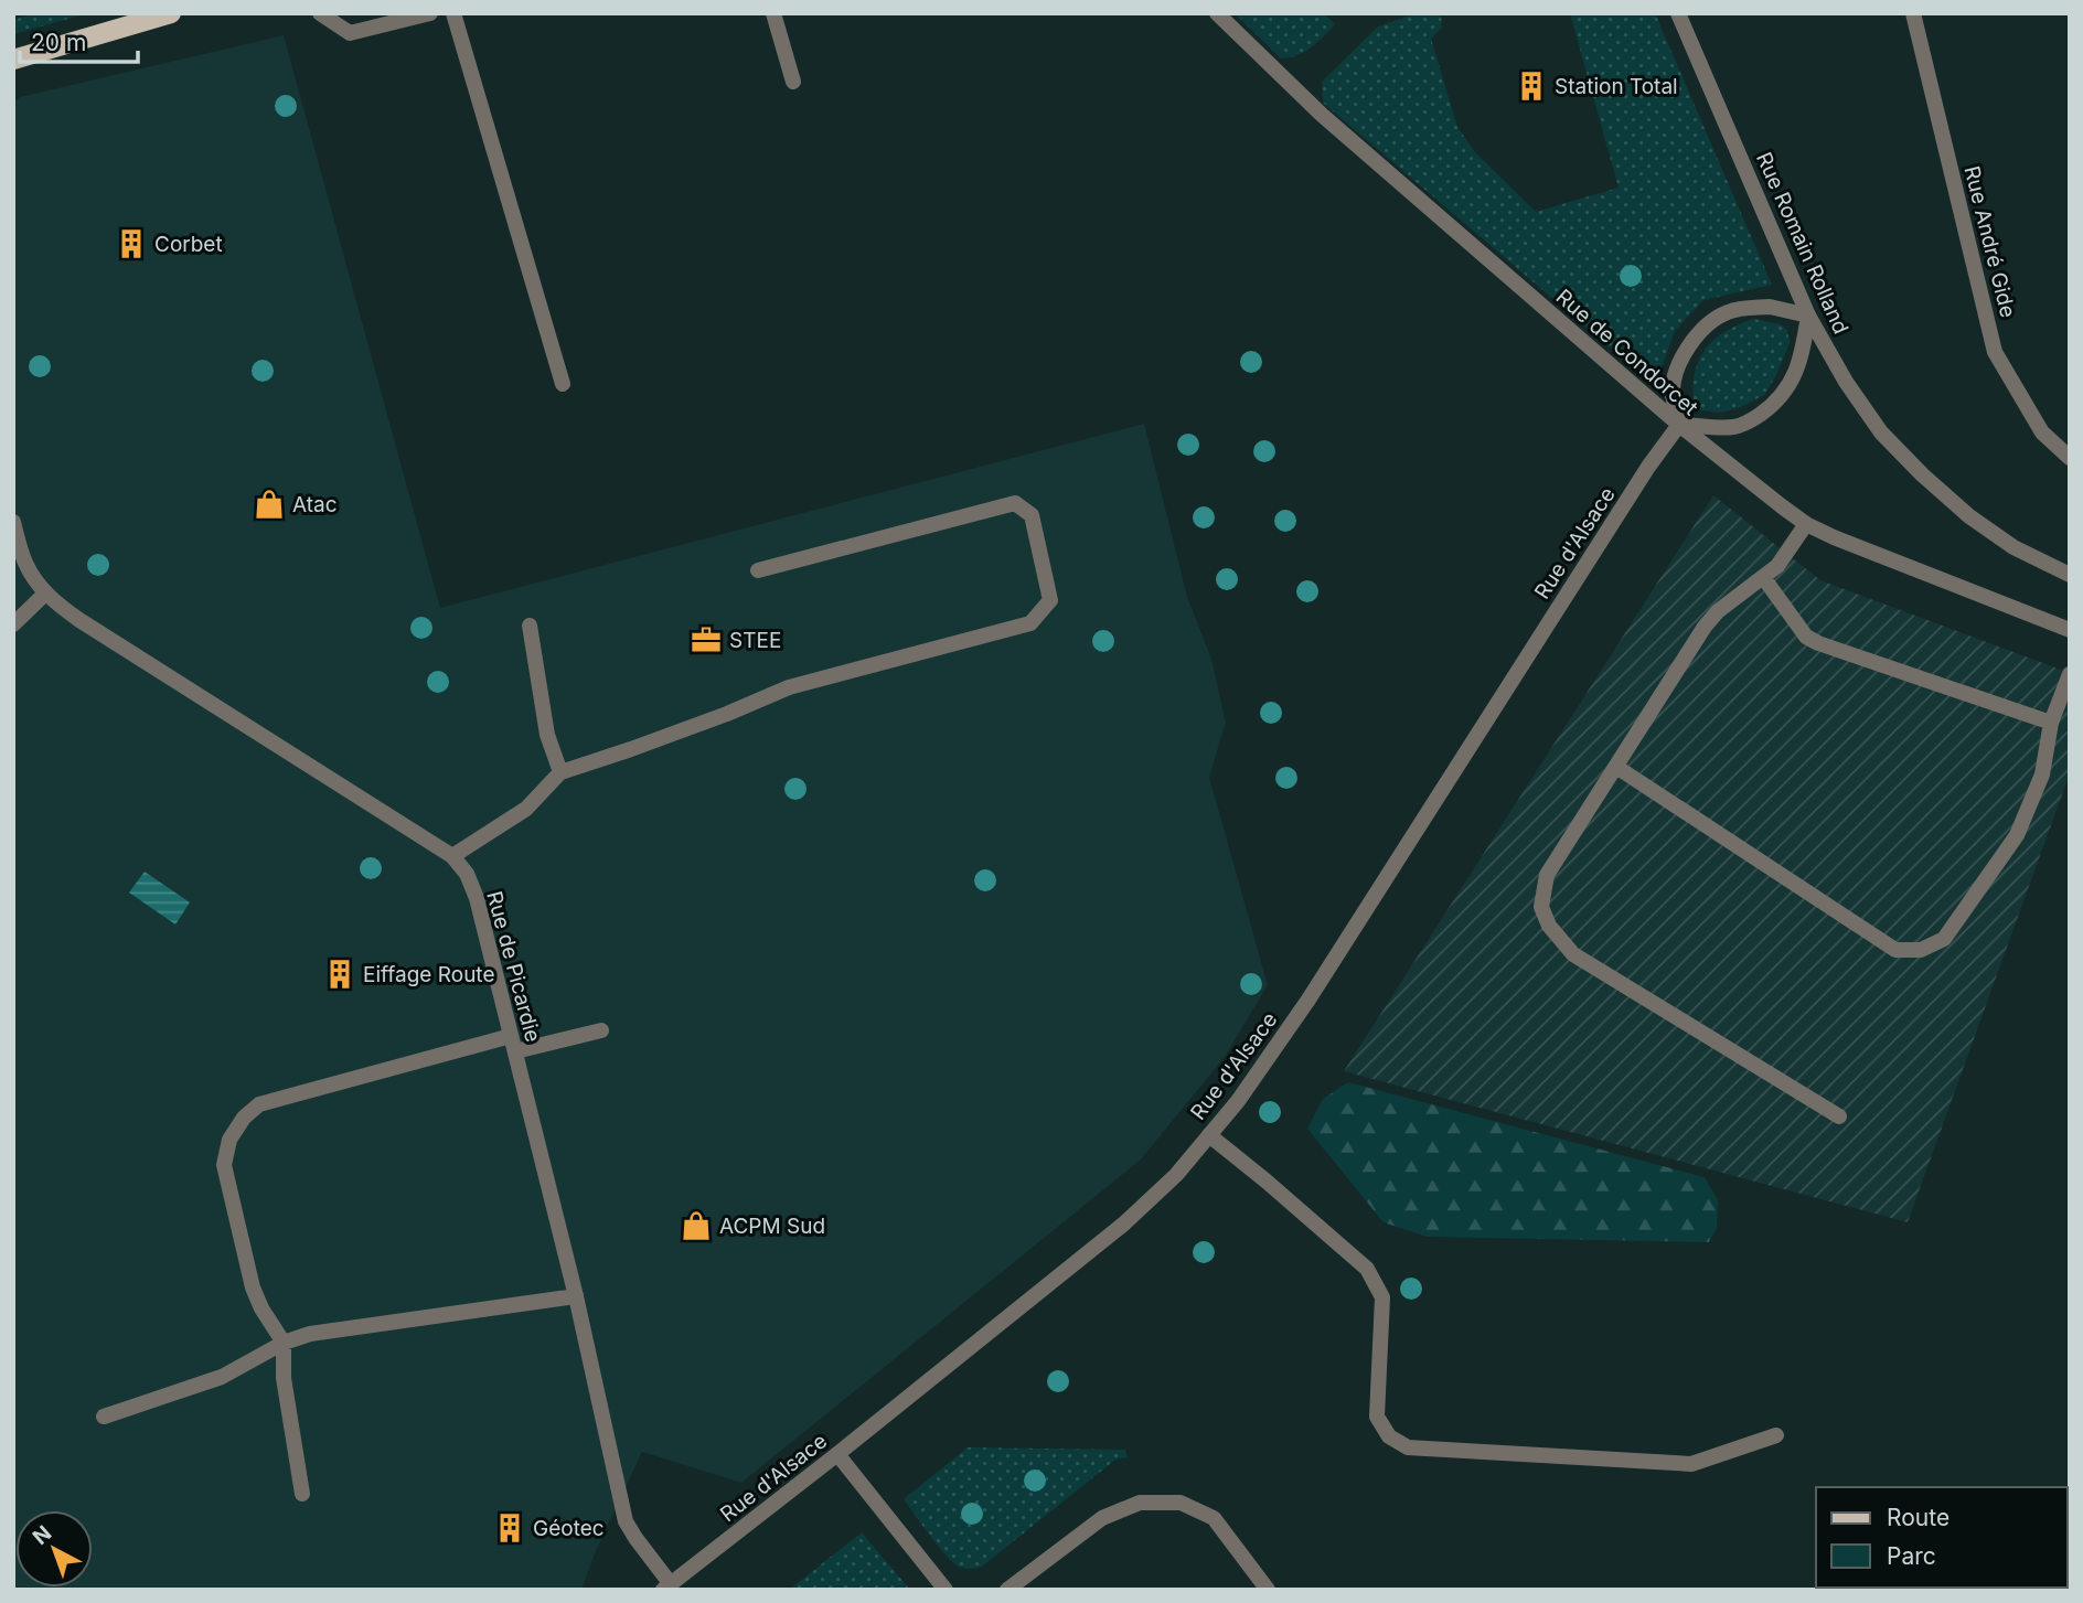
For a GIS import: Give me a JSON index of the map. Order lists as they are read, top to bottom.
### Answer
{
  "streets": {
    "street": [
      "Rue André Gide",
      "Rue Romain Rolland",
      "Rue de Condorcet",
      "Rue d'Alsace",
      "Rue de Picardie"
    ]
  },
  "crossings": [
    ["Rue Romain Rolland", "Rue de Condorcet"],
    ["Rue Romain Rolland", "Rue d'Alsace"],
    ["Rue de Condorcet", "Rue d'Alsace"],
    ["Rue d'Alsace", "Rue de Picardie"]
  ],
  "places": {
    "building": [
      "Station Total",
      "Corbet",
      "Eiffage Route",
      "Géotec"
    ],
    "shop": ["Atac", "ACPM Sud"],
    "office": ["STEE"]
  },
  "legend": ["Route", "Parc"],
  "scale_bar": "20 m",
  "north": "top left"
}
